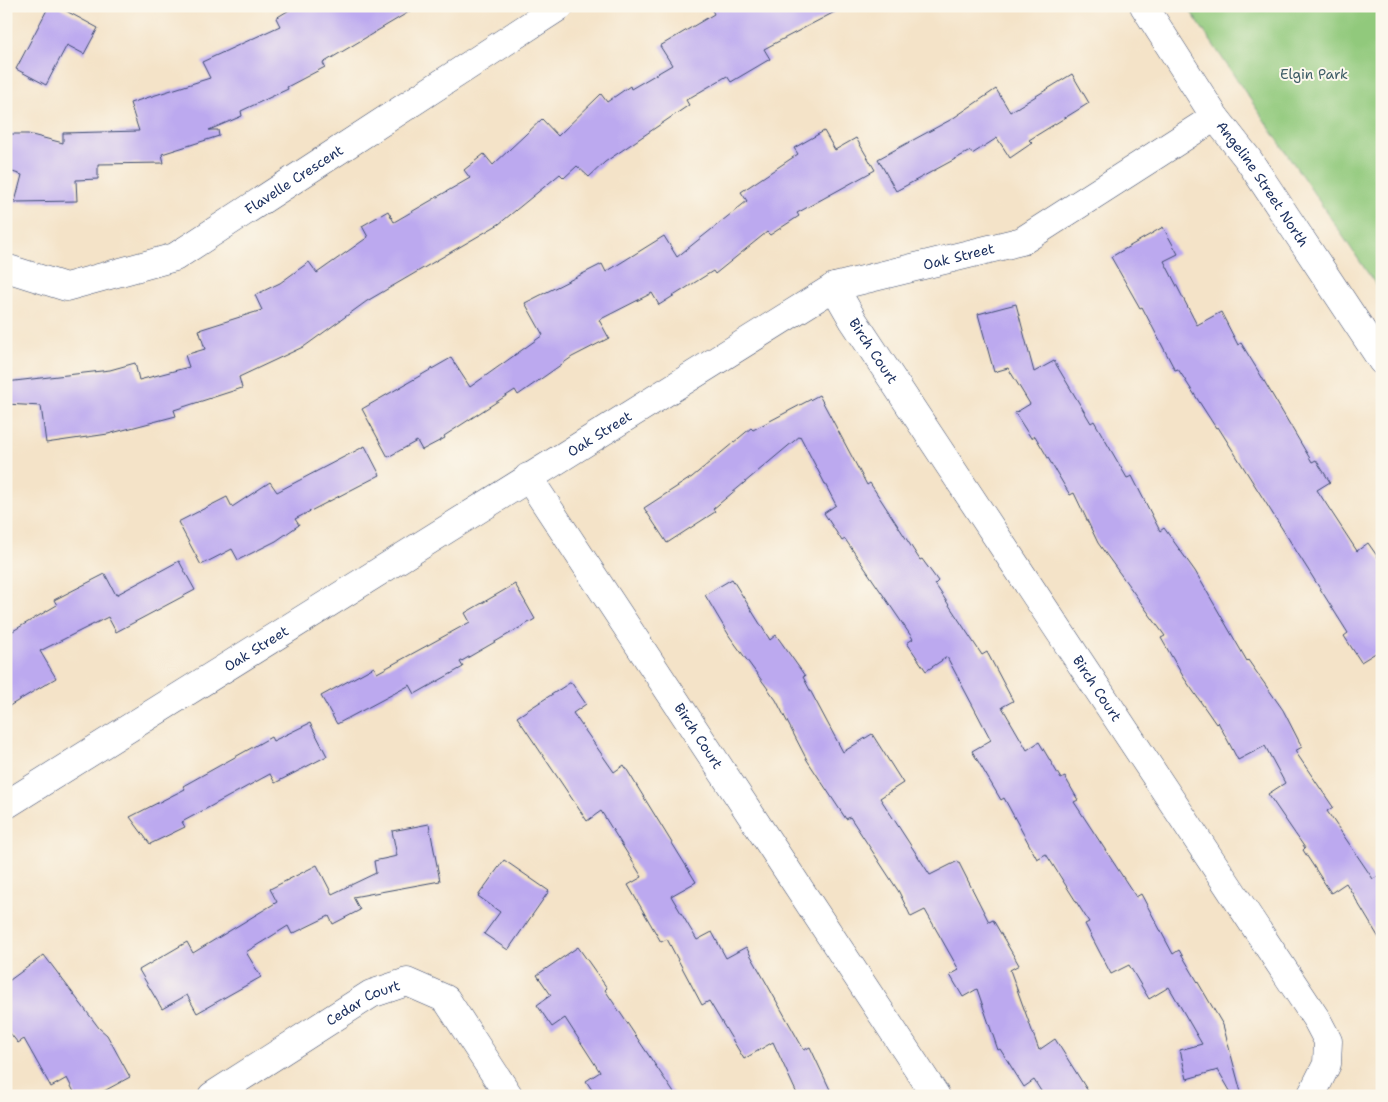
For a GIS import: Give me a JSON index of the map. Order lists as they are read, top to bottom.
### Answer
{
  "streets": {
    "street": [
      "Flavelle Crescent",
      "Angeline Street North",
      "Oak Street",
      "Birch Court",
      "Cedar Court"
    ]
  },
  "crossings": [
    ["Angeline Street North", "Oak Street"],
    ["Oak Street", "Birch Court"]
  ],
  "parks": ["Elgin Park"]
}
